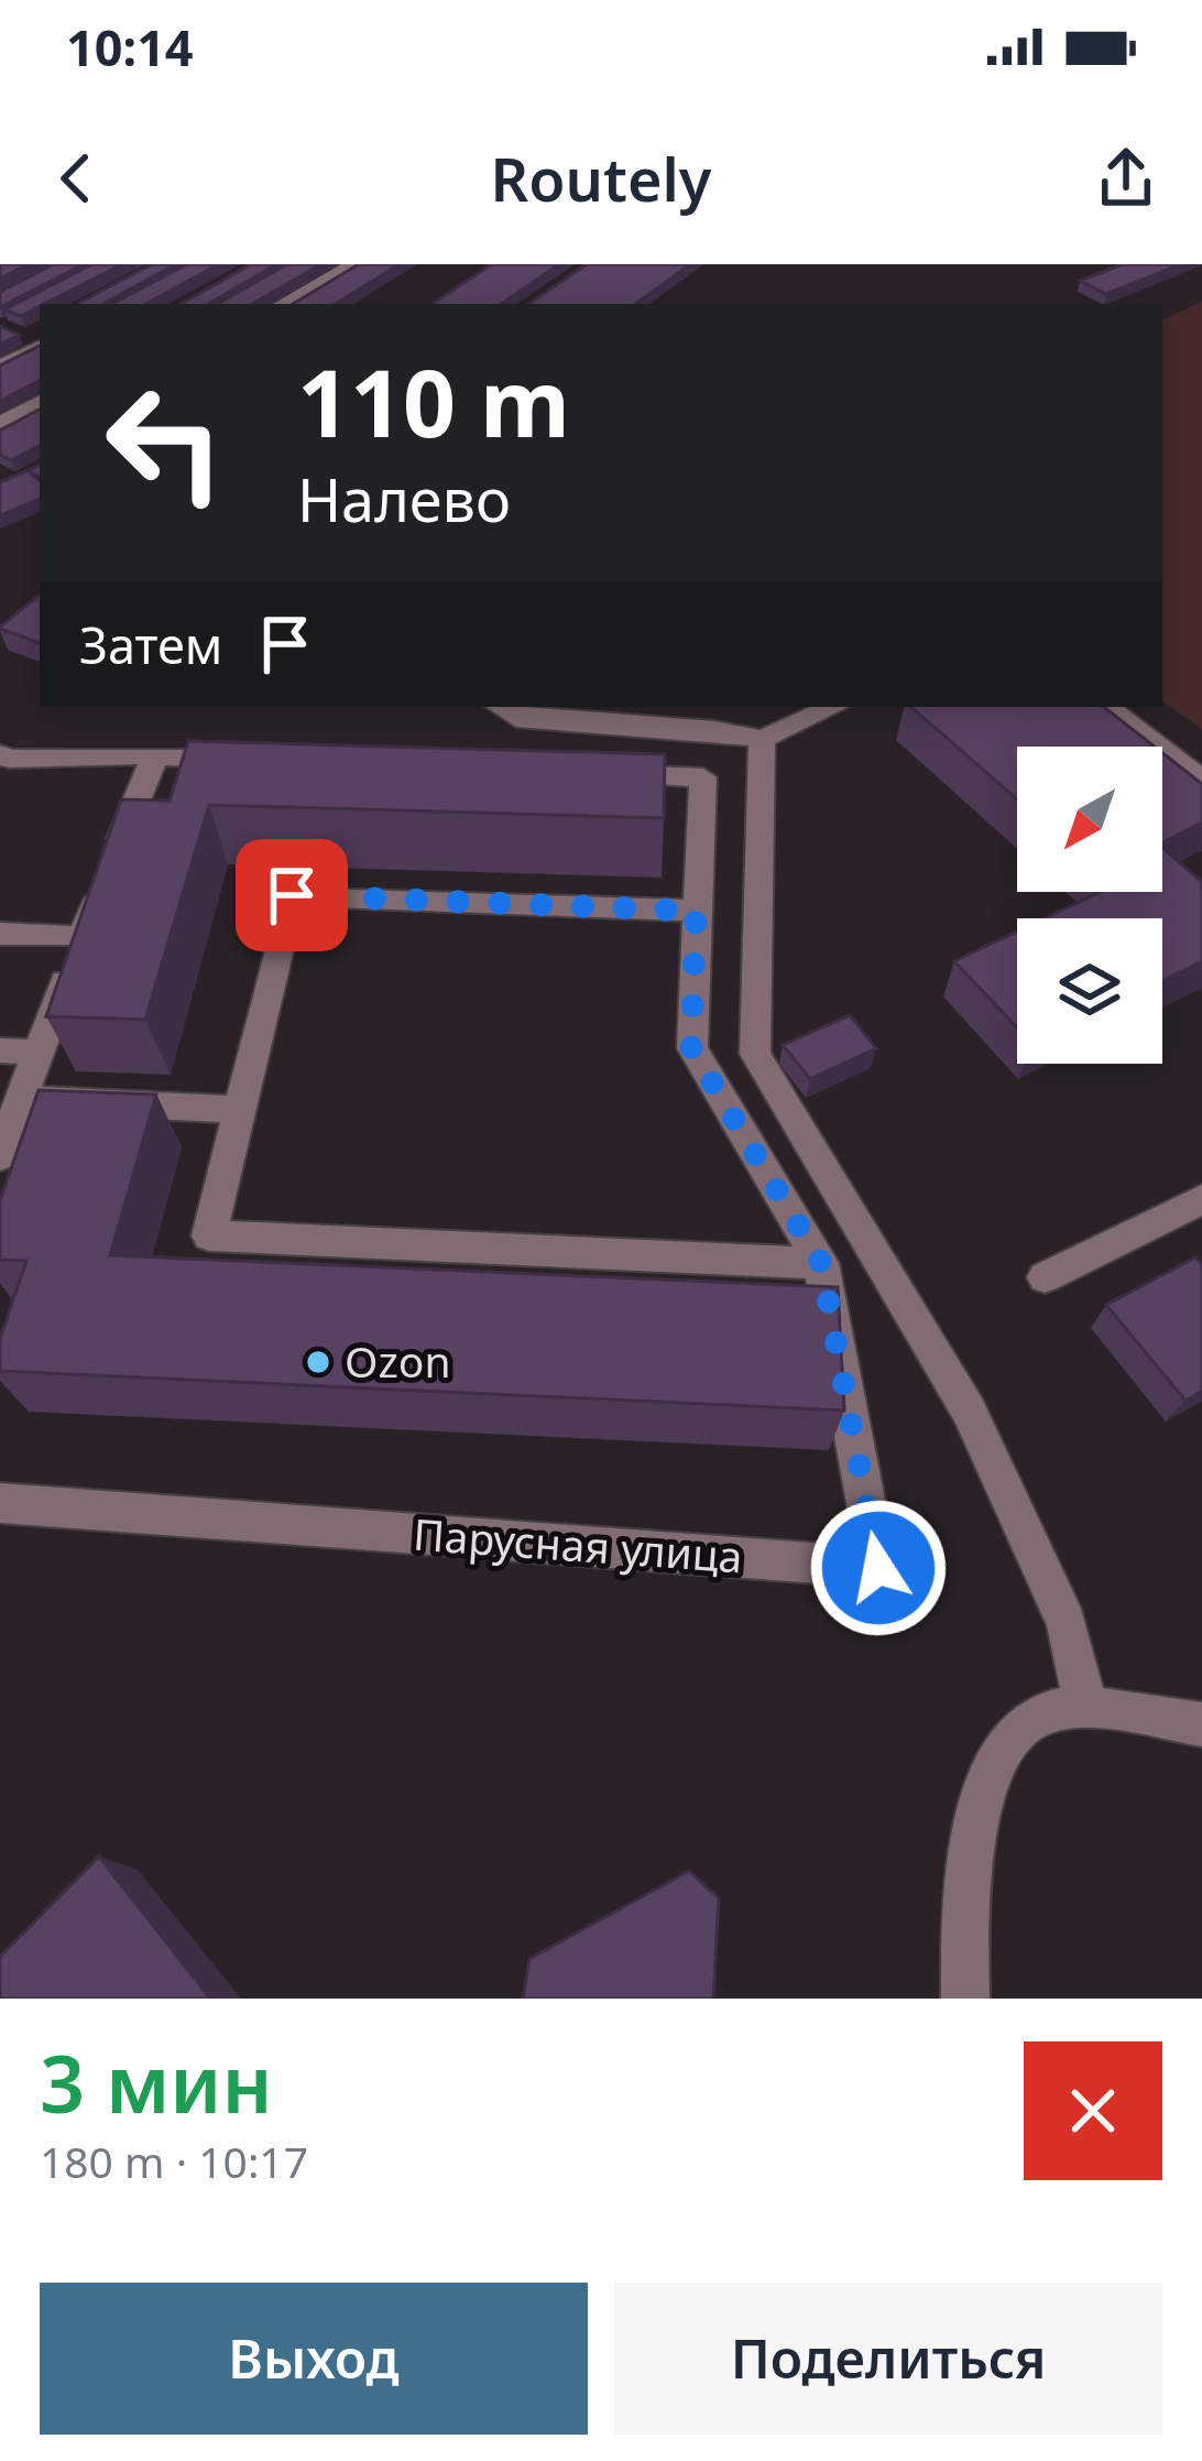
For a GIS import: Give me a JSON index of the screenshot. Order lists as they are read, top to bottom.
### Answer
{
  "streets": {
    "street": ["Парусная улица"]
  },
  "places": ["Ozon"],
  "north": "bottom left",
  "page": {
    "status": "10:14",
    "header": "Routely",
    "turn": ["110 m", "Налево"],
    "then": "Затем",
    "heading": ["3 мин", "180 m · 10:17"],
    "buttons": ["Выход", "Поделиться"]
  }
}
